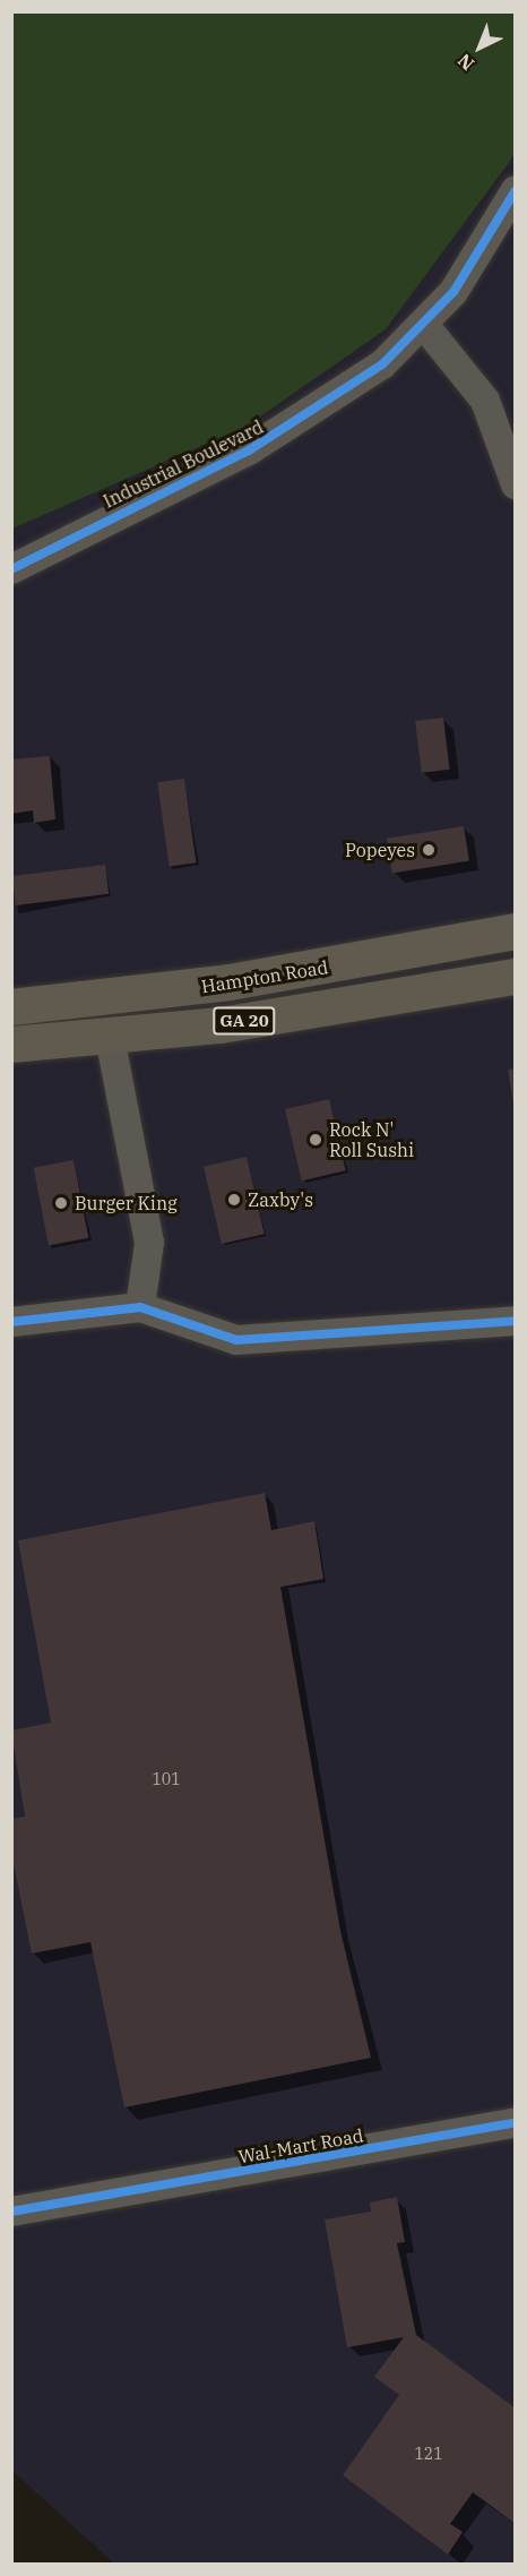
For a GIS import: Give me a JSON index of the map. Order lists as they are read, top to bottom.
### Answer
{
  "streets": {
    "main road": ["Hampton Road", "GA 20"],
    "street": ["Industrial Boulevard", "Wal-Mart Road"]
  },
  "places": [
    "Popeyes",
    "Rock N' Roll Sushi",
    "Zaxby's",
    "Burger King"
  ],
  "house_numbers": ["101", "121"],
  "north": "bottom left"
}
